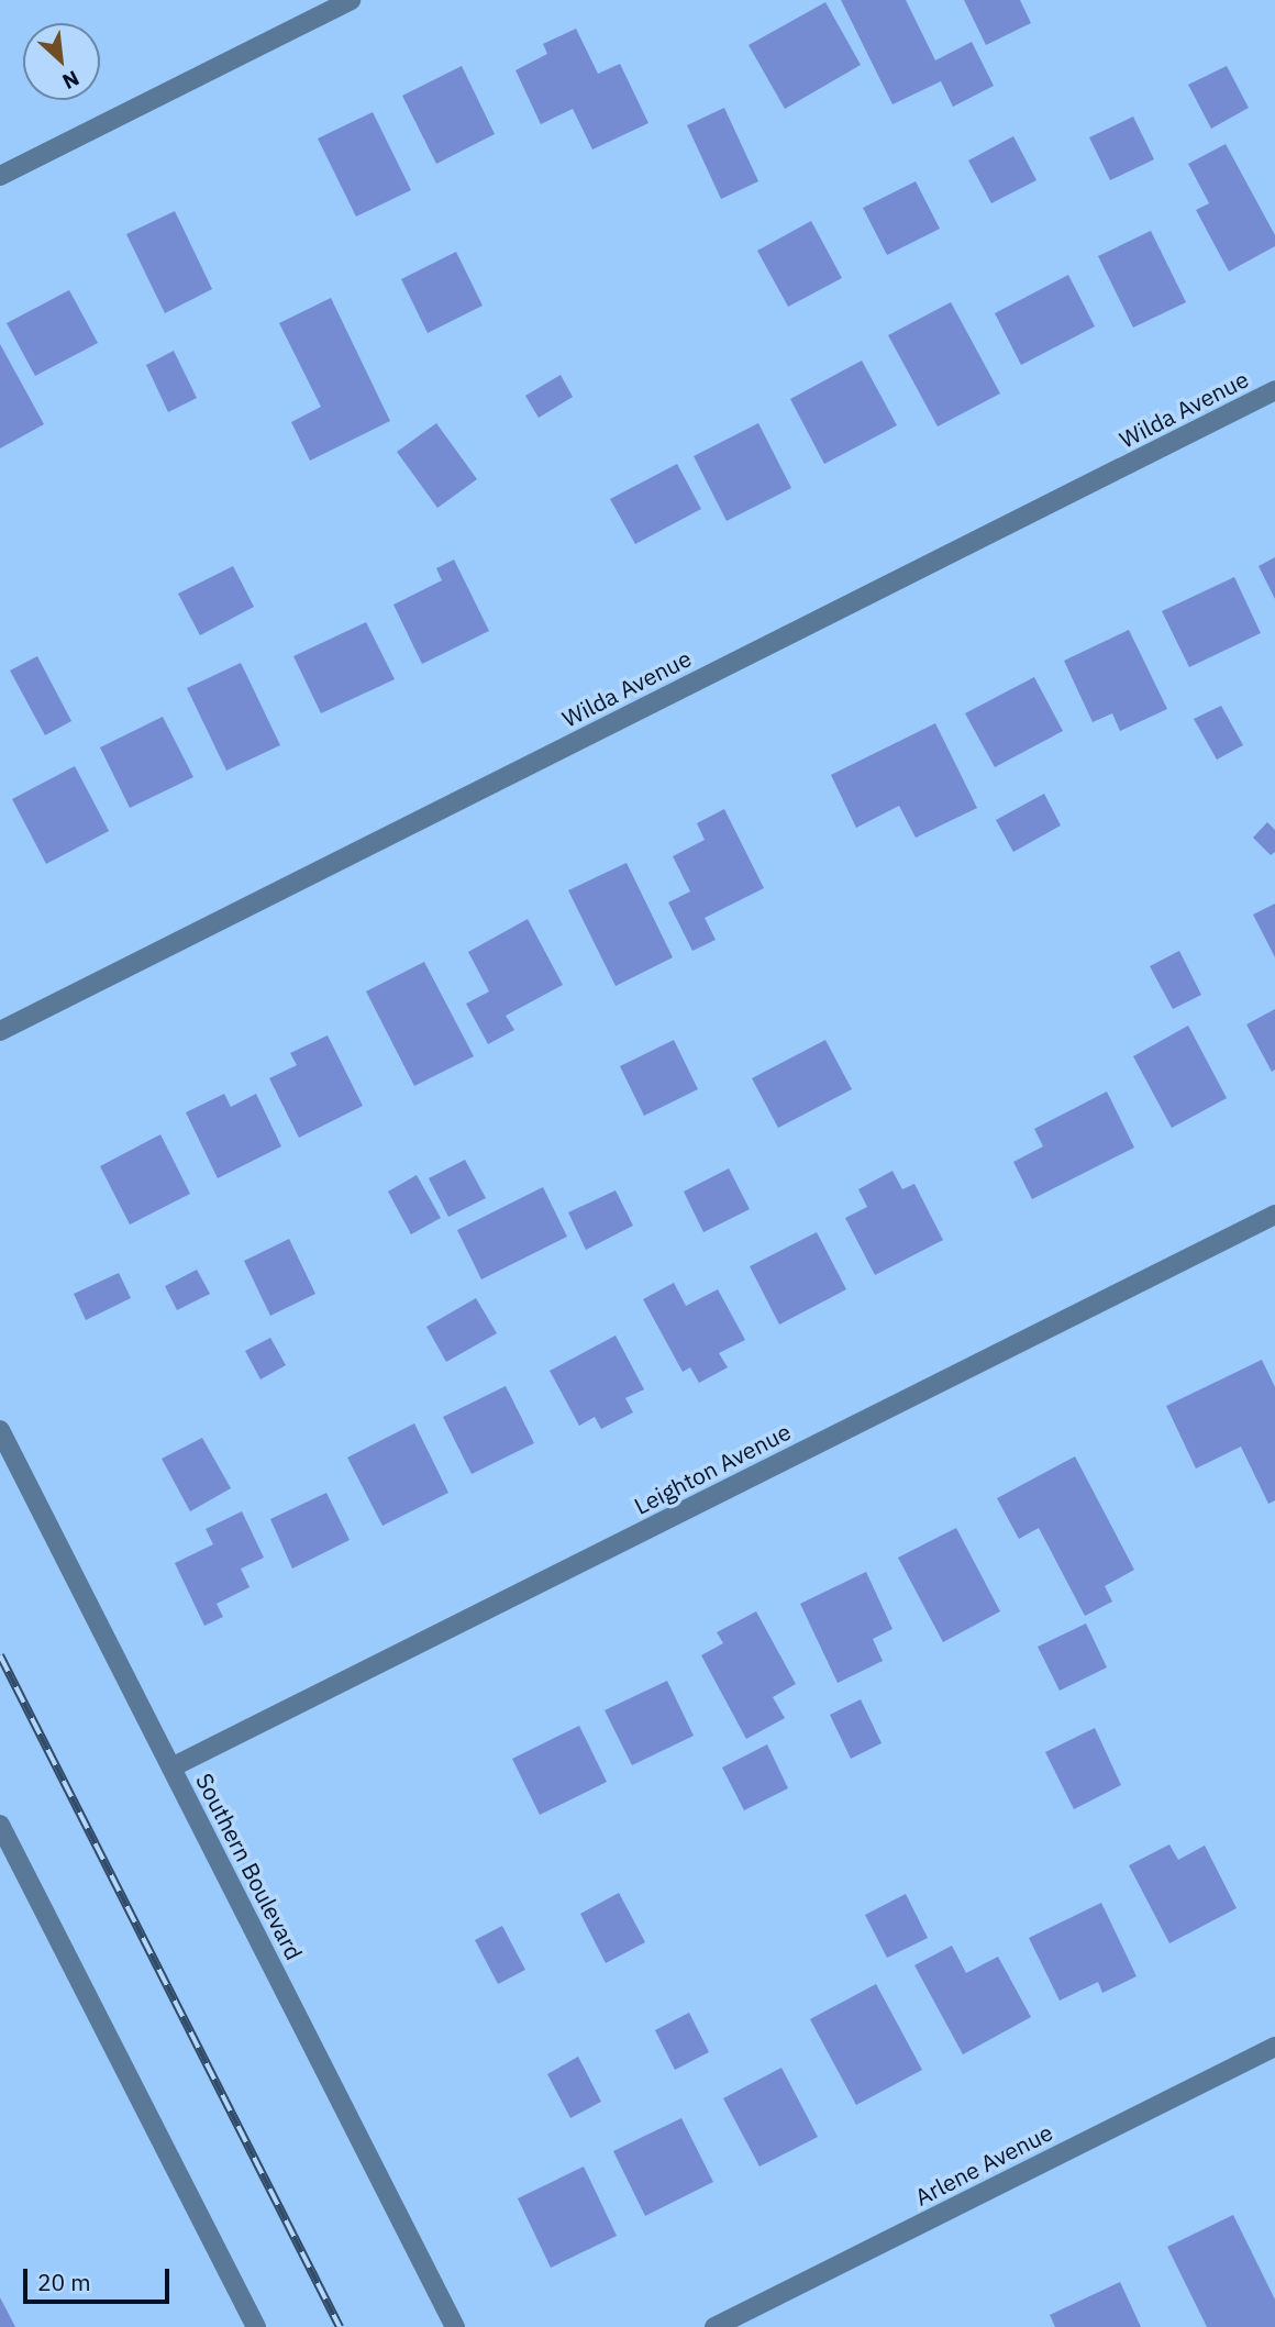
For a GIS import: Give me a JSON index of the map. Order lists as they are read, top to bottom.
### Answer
{
  "streets": {
    "street": [
      "Wilda Avenue",
      "Leighton Avenue",
      "Southern Boulevard",
      "Arlene Avenue"
    ]
  },
  "crossings": [
    ["Leighton Avenue", "Southern Boulevard"]
  ],
  "scale_bar": "20 m",
  "north": "bottom right"
}
